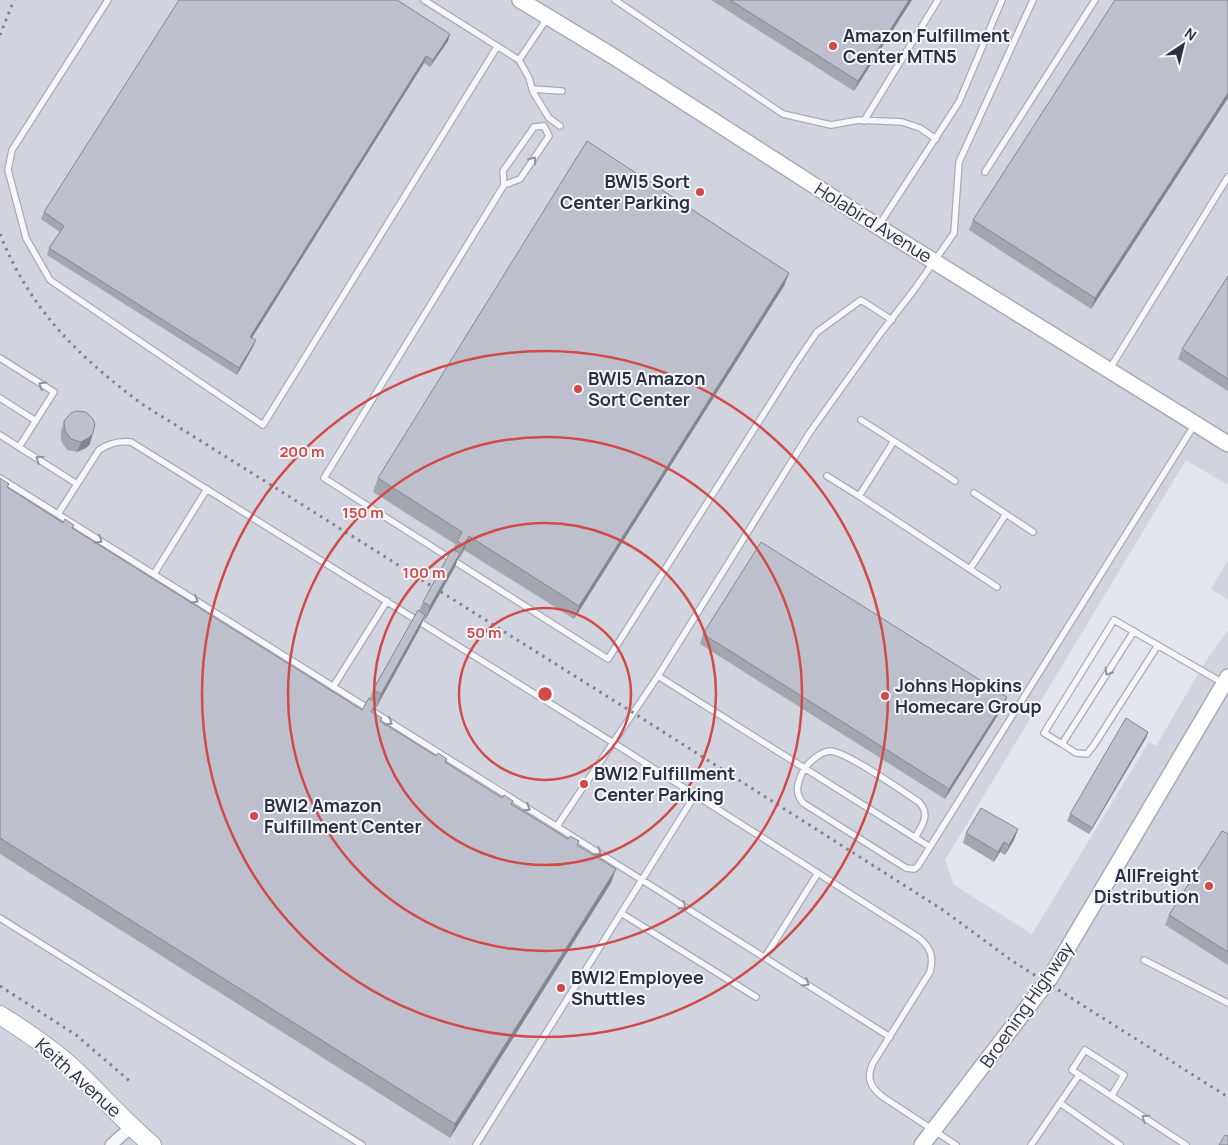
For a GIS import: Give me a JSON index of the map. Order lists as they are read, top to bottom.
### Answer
{
  "streets": {
    "main road": ["Holabird Avenue", "Broening Highway", "Keith Avenue"]
  },
  "places": [
    "Amazon Fulfillment Center MTN5",
    "BWI5 Sort Center Parking",
    "BWI5 Amazon Sort Center",
    "Johns Hopkins Homecare Group",
    "BWI2 Fulfillment Center Parking",
    "BWI2 Amazon Fulfillment Center",
    "AllFreight Distribution",
    "BWI2 Employee Shuttles"
  ],
  "north": "top right",
  "rings": [
    "200 m",
    "150 m",
    "100 m",
    "50 m"
  ]
}
